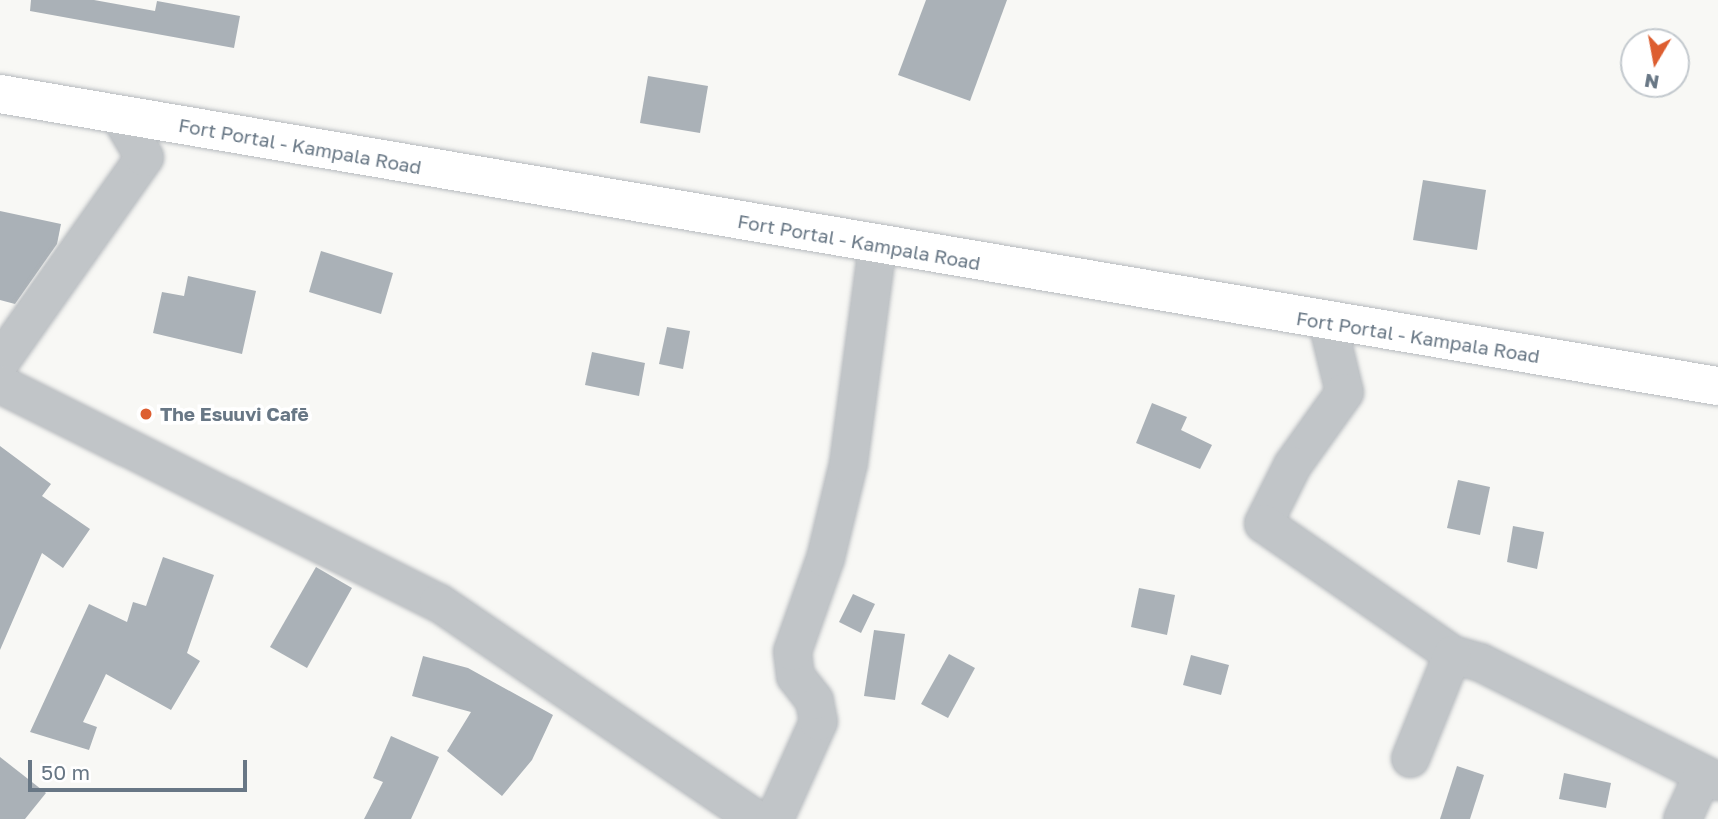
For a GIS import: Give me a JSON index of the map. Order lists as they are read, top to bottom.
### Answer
{
  "streets": {
    "main road": ["Fort Portal - Kampala Road"]
  },
  "places": ["The Esuuvi Cafē"],
  "scale_bar": "50 m",
  "north": "bottom"
}
